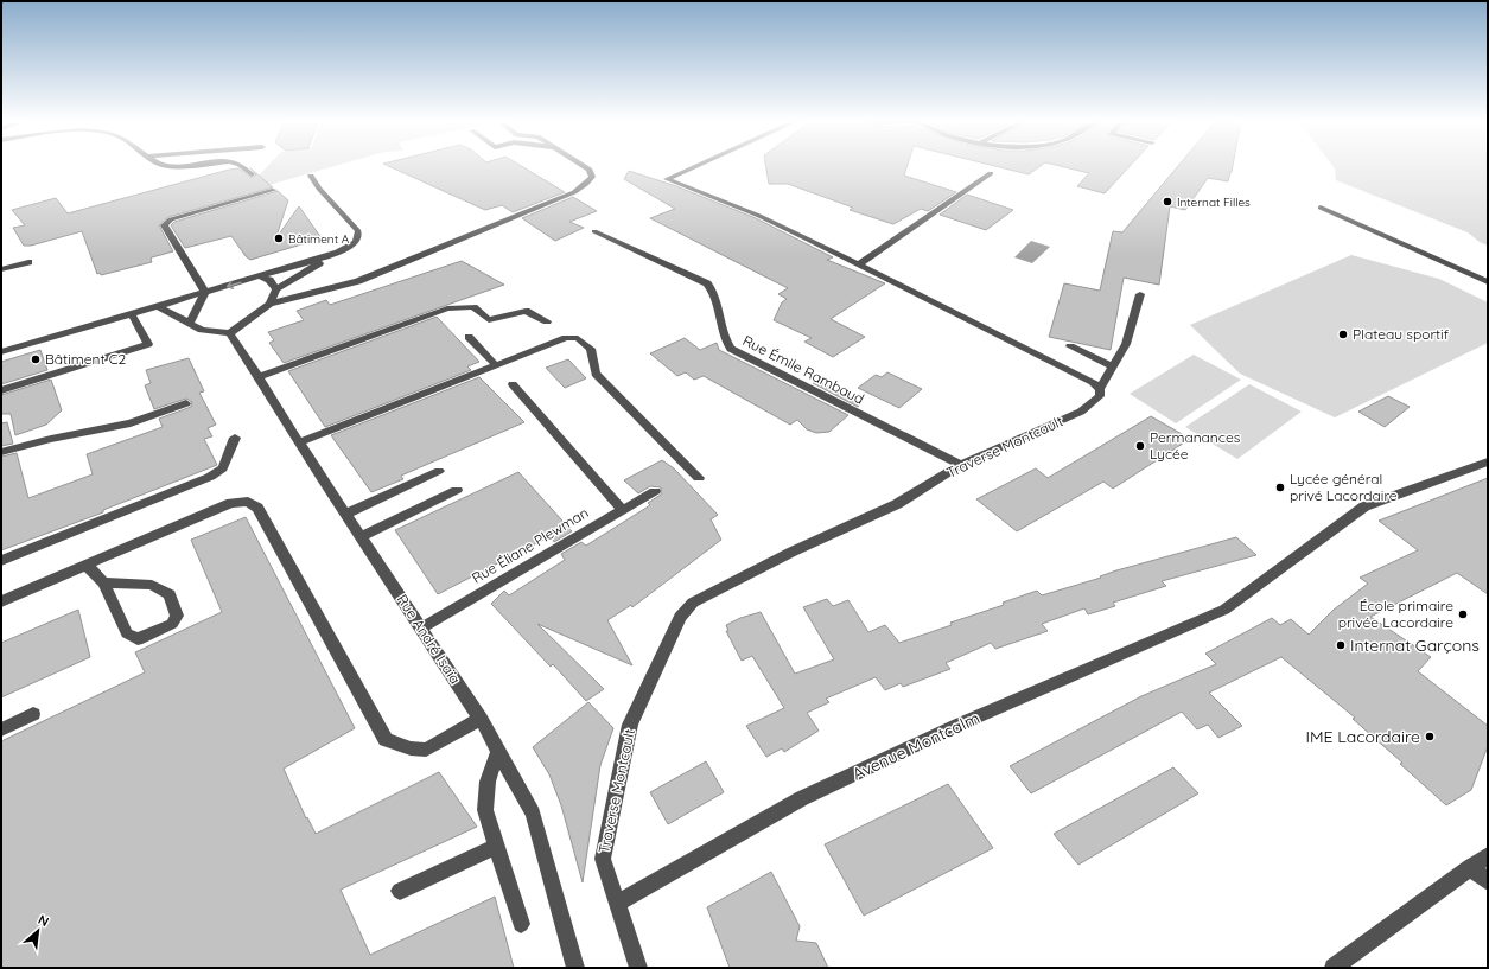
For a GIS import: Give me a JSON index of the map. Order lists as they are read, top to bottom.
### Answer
{
  "streets": {
    "street": [
      "Rue Émile Rambaud",
      "Traverse Montcault",
      "Rue Éliane Plewman",
      "Rue André Isaïa",
      "Avenue Montcalm"
    ]
  },
  "crossings": [
    ["Rue Émile Rambaud", "Traverse Montcault"],
    ["Traverse Montcault", "Avenue Montcalm"],
    ["Rue Éliane Plewman", "Rue André Isaïa"]
  ],
  "places": [
    "Internat Filles",
    "Bâtiment A",
    "Plateau sportif",
    "Bâtiment C2",
    "Permanances Lycée",
    "Lycée général privé Lacordaire",
    "École primaire privée Lacordaire",
    "Internat Garçons",
    "IME Lacordaire"
  ],
  "north": "top right"
}
